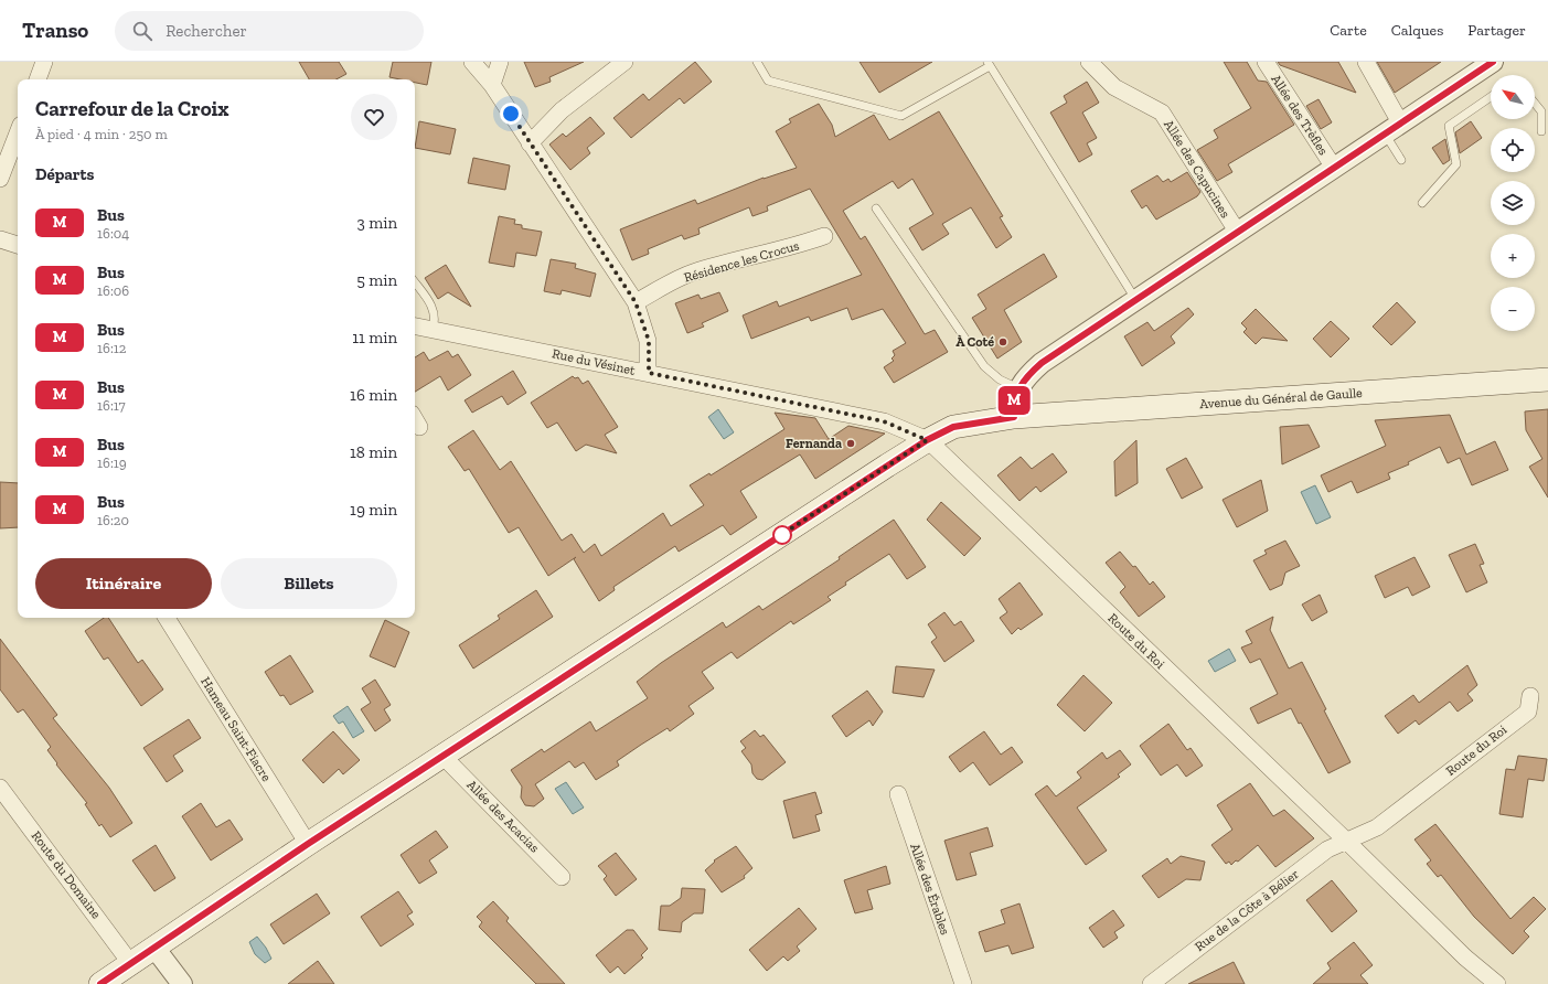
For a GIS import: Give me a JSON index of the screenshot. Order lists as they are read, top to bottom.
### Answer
{
  "streets": {
    "main road": ["Avenue du Général de Gaulle"],
    "street": [
      "Allée des Trèfles",
      "Allée des Capucines",
      "Résidence les Crocus",
      "Rue du Vésinet",
      "Route du Roi",
      "Hameau Saint-Fiacre",
      "Allée des Acacias",
      "Route du Domaine",
      "Allée des Érables",
      "Rue de la Côte à Bélier"
    ]
  },
  "crossings": [
    ["Rue du Vésinet", "Avenue du Général de Gaulle"],
    ["Rue du Vésinet", "Route du Roi"],
    ["Avenue du Général de Gaulle", "Route du Roi"],
    ["Avenue du Général de Gaulle", "Hameau Saint-Fiacre"],
    ["Avenue du Général de Gaulle", "Allée des Acacias"],
    ["Avenue du Général de Gaulle", "Route du Domaine"],
    ["Route du Roi", "Rue de la Côte à Bélier"]
  ],
  "places": ["À Coté", "Fernanda"],
  "lines": ["bus line M"],
  "north": "top left",
  "page": {
    "header": "Transo",
    "search": "Rechercher",
    "nav": ["Carte", "Calques", "Partager"],
    "on_map": "M",
    "map_buttons": ["+", "−"],
    "heading": [
      ["Carrefour de la Croix", "À pied · 4 min · 250 m"],
      "Départs"
    ],
    "list": [
      {
        "mark": "M",
        "name": "Bus",
        "note": "16:04",
        "value": "3 min"
      },
      {
        "mark": "M",
        "name": "Bus",
        "note": "16:06",
        "value": "5 min"
      },
      {
        "mark": "M",
        "name": "Bus",
        "note": "16:12",
        "value": "11 min"
      },
      {
        "mark": "M",
        "name": "Bus",
        "note": "16:17",
        "value": "16 min"
      },
      {
        "mark": "M",
        "name": "Bus",
        "note": "16:19",
        "value": "18 min"
      },
      {
        "mark": "M",
        "name": "Bus",
        "note": "16:20",
        "value": "19 min"
      }
    ],
    "buttons": ["Itinéraire", "Billets"]
  }
}
